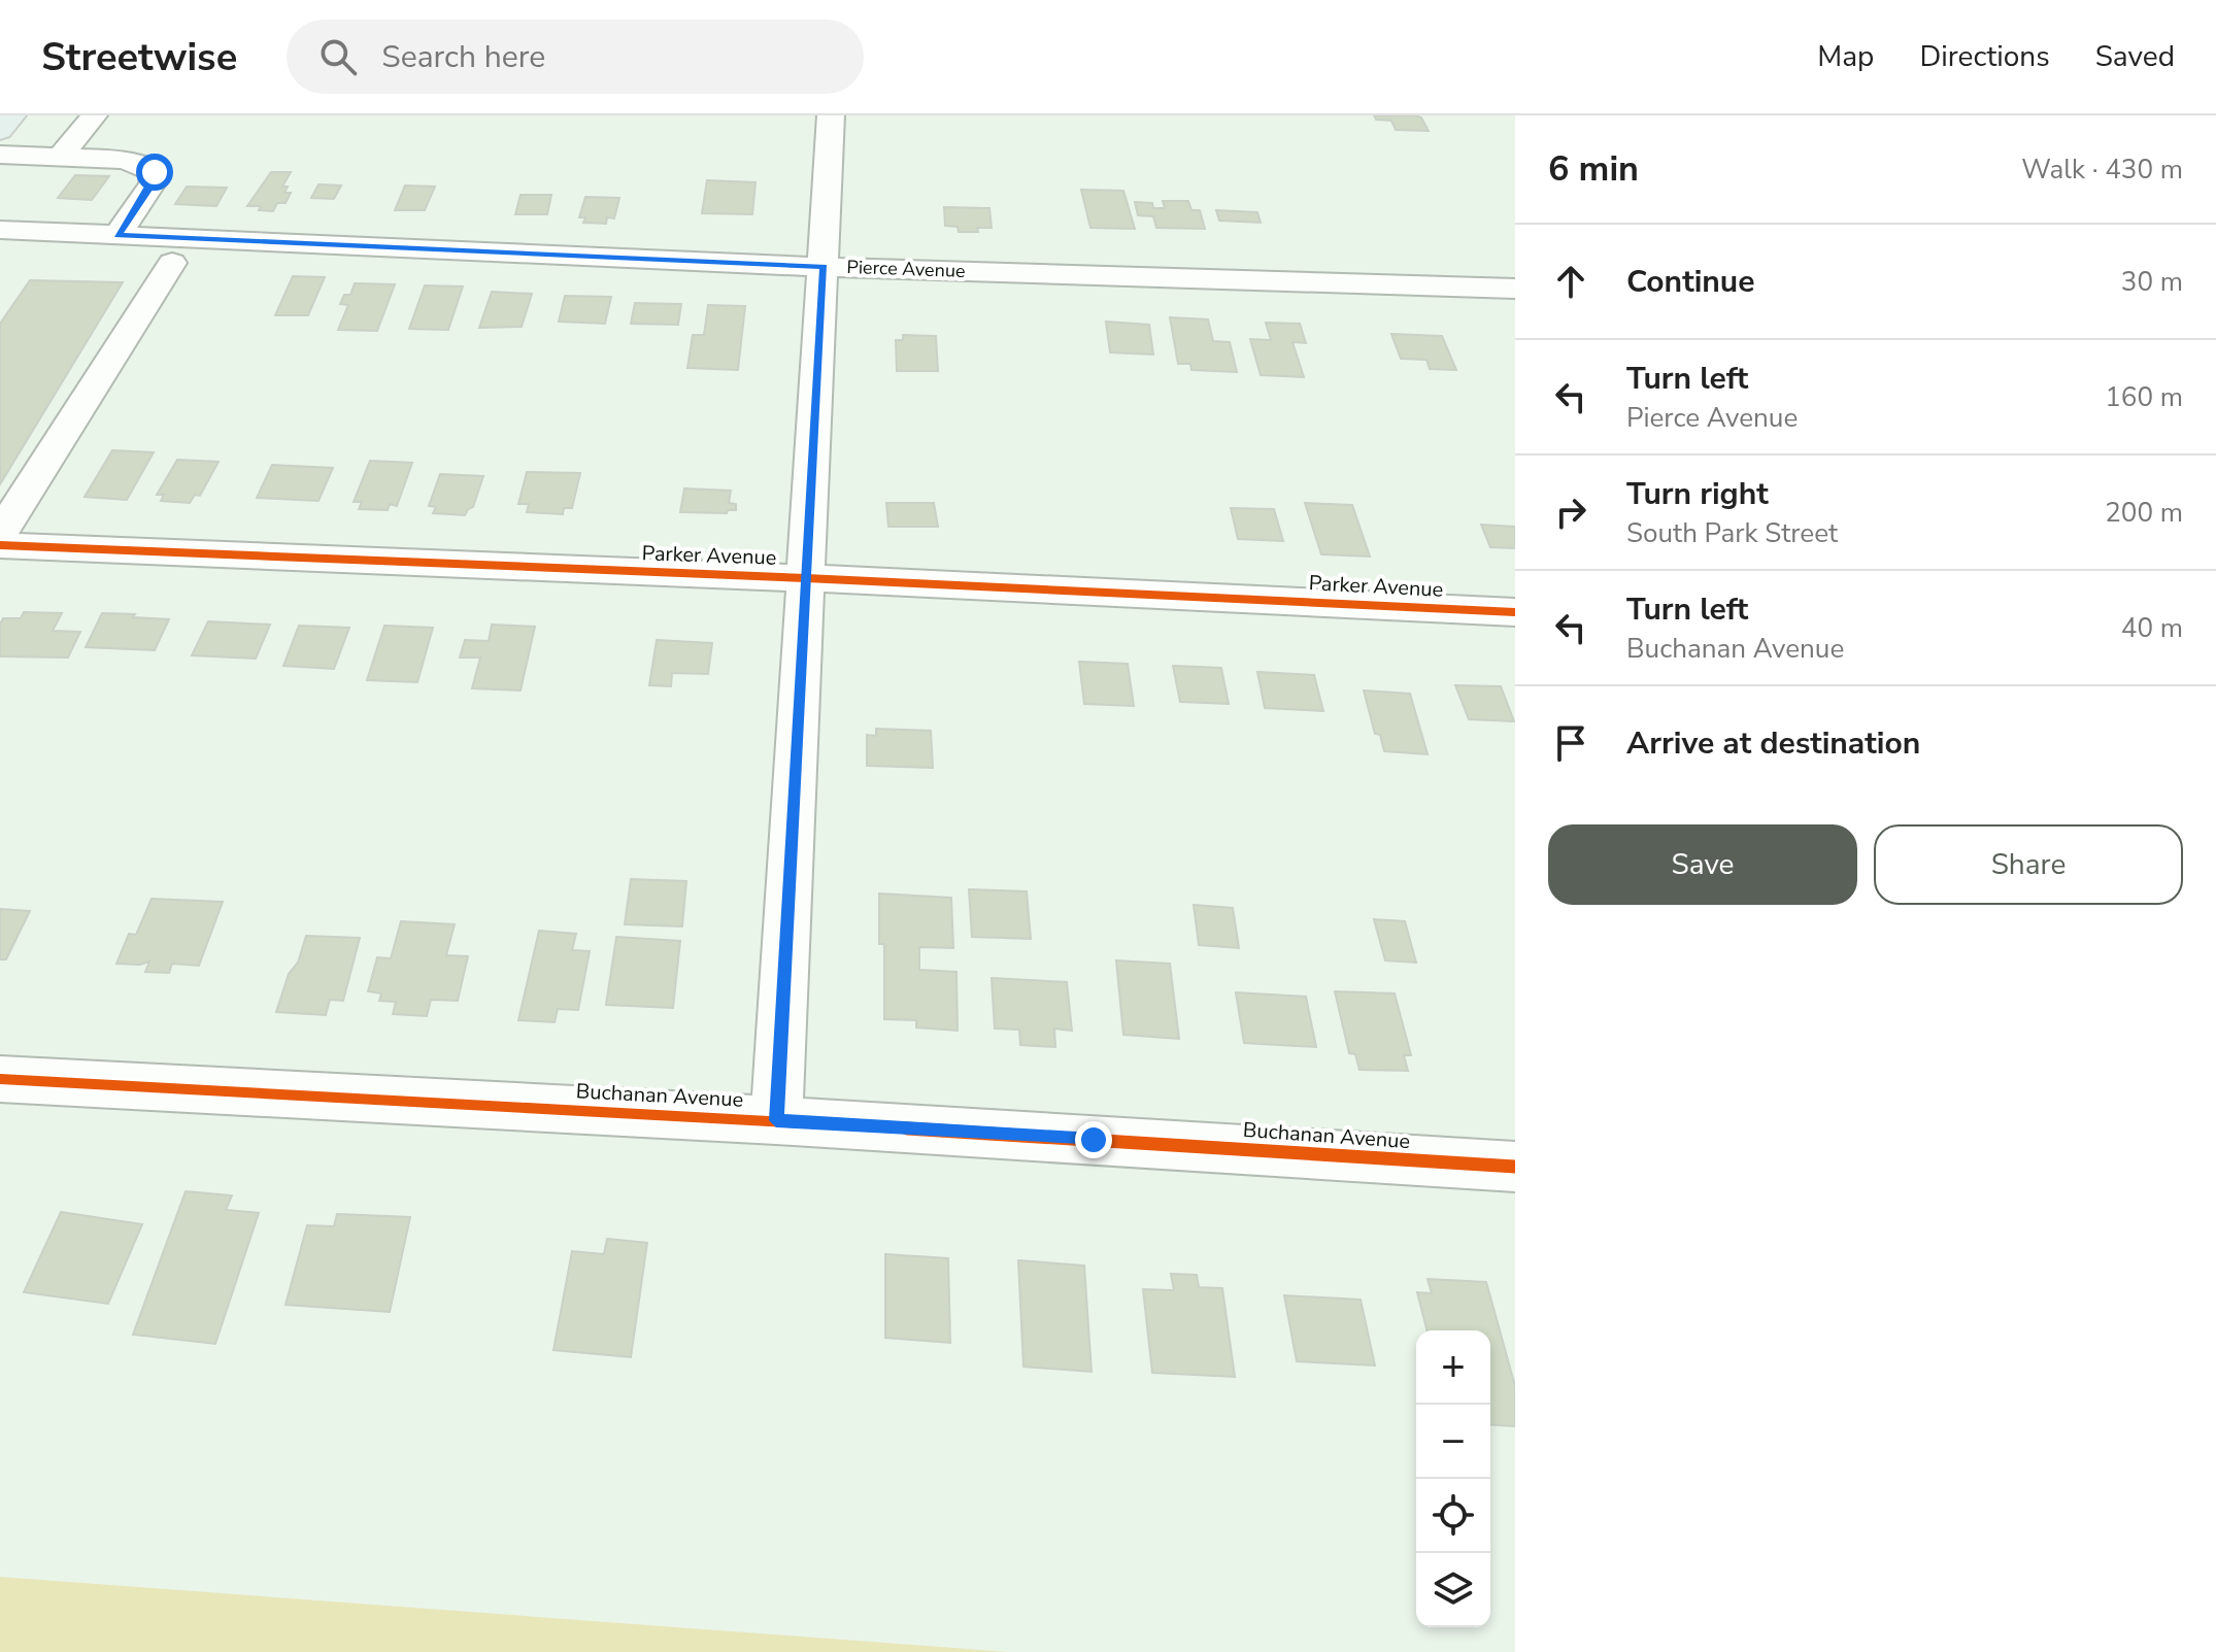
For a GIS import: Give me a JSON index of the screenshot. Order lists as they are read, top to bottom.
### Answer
{
  "streets": {
    "street": ["Pierce Avenue", "Parker Avenue", "Buchanan Avenue"]
  },
  "page": {
    "header": "Streetwise",
    "search": "Search here",
    "nav": ["Map", "Directions", "Saved"],
    "heading": ["6 min", "Walk · 430 m"],
    "list": [
      ["Continue", "30 m"],
      ["Turn left", "Pierce Avenue", "160 m"],
      ["Turn right", "South Park Street", "200 m"],
      ["Turn left", "Buchanan Avenue", "40 m"],
      "Arrive at destination"
    ],
    "buttons": ["Save", "Share"],
    "map_buttons": ["+", "−"]
  }
}
